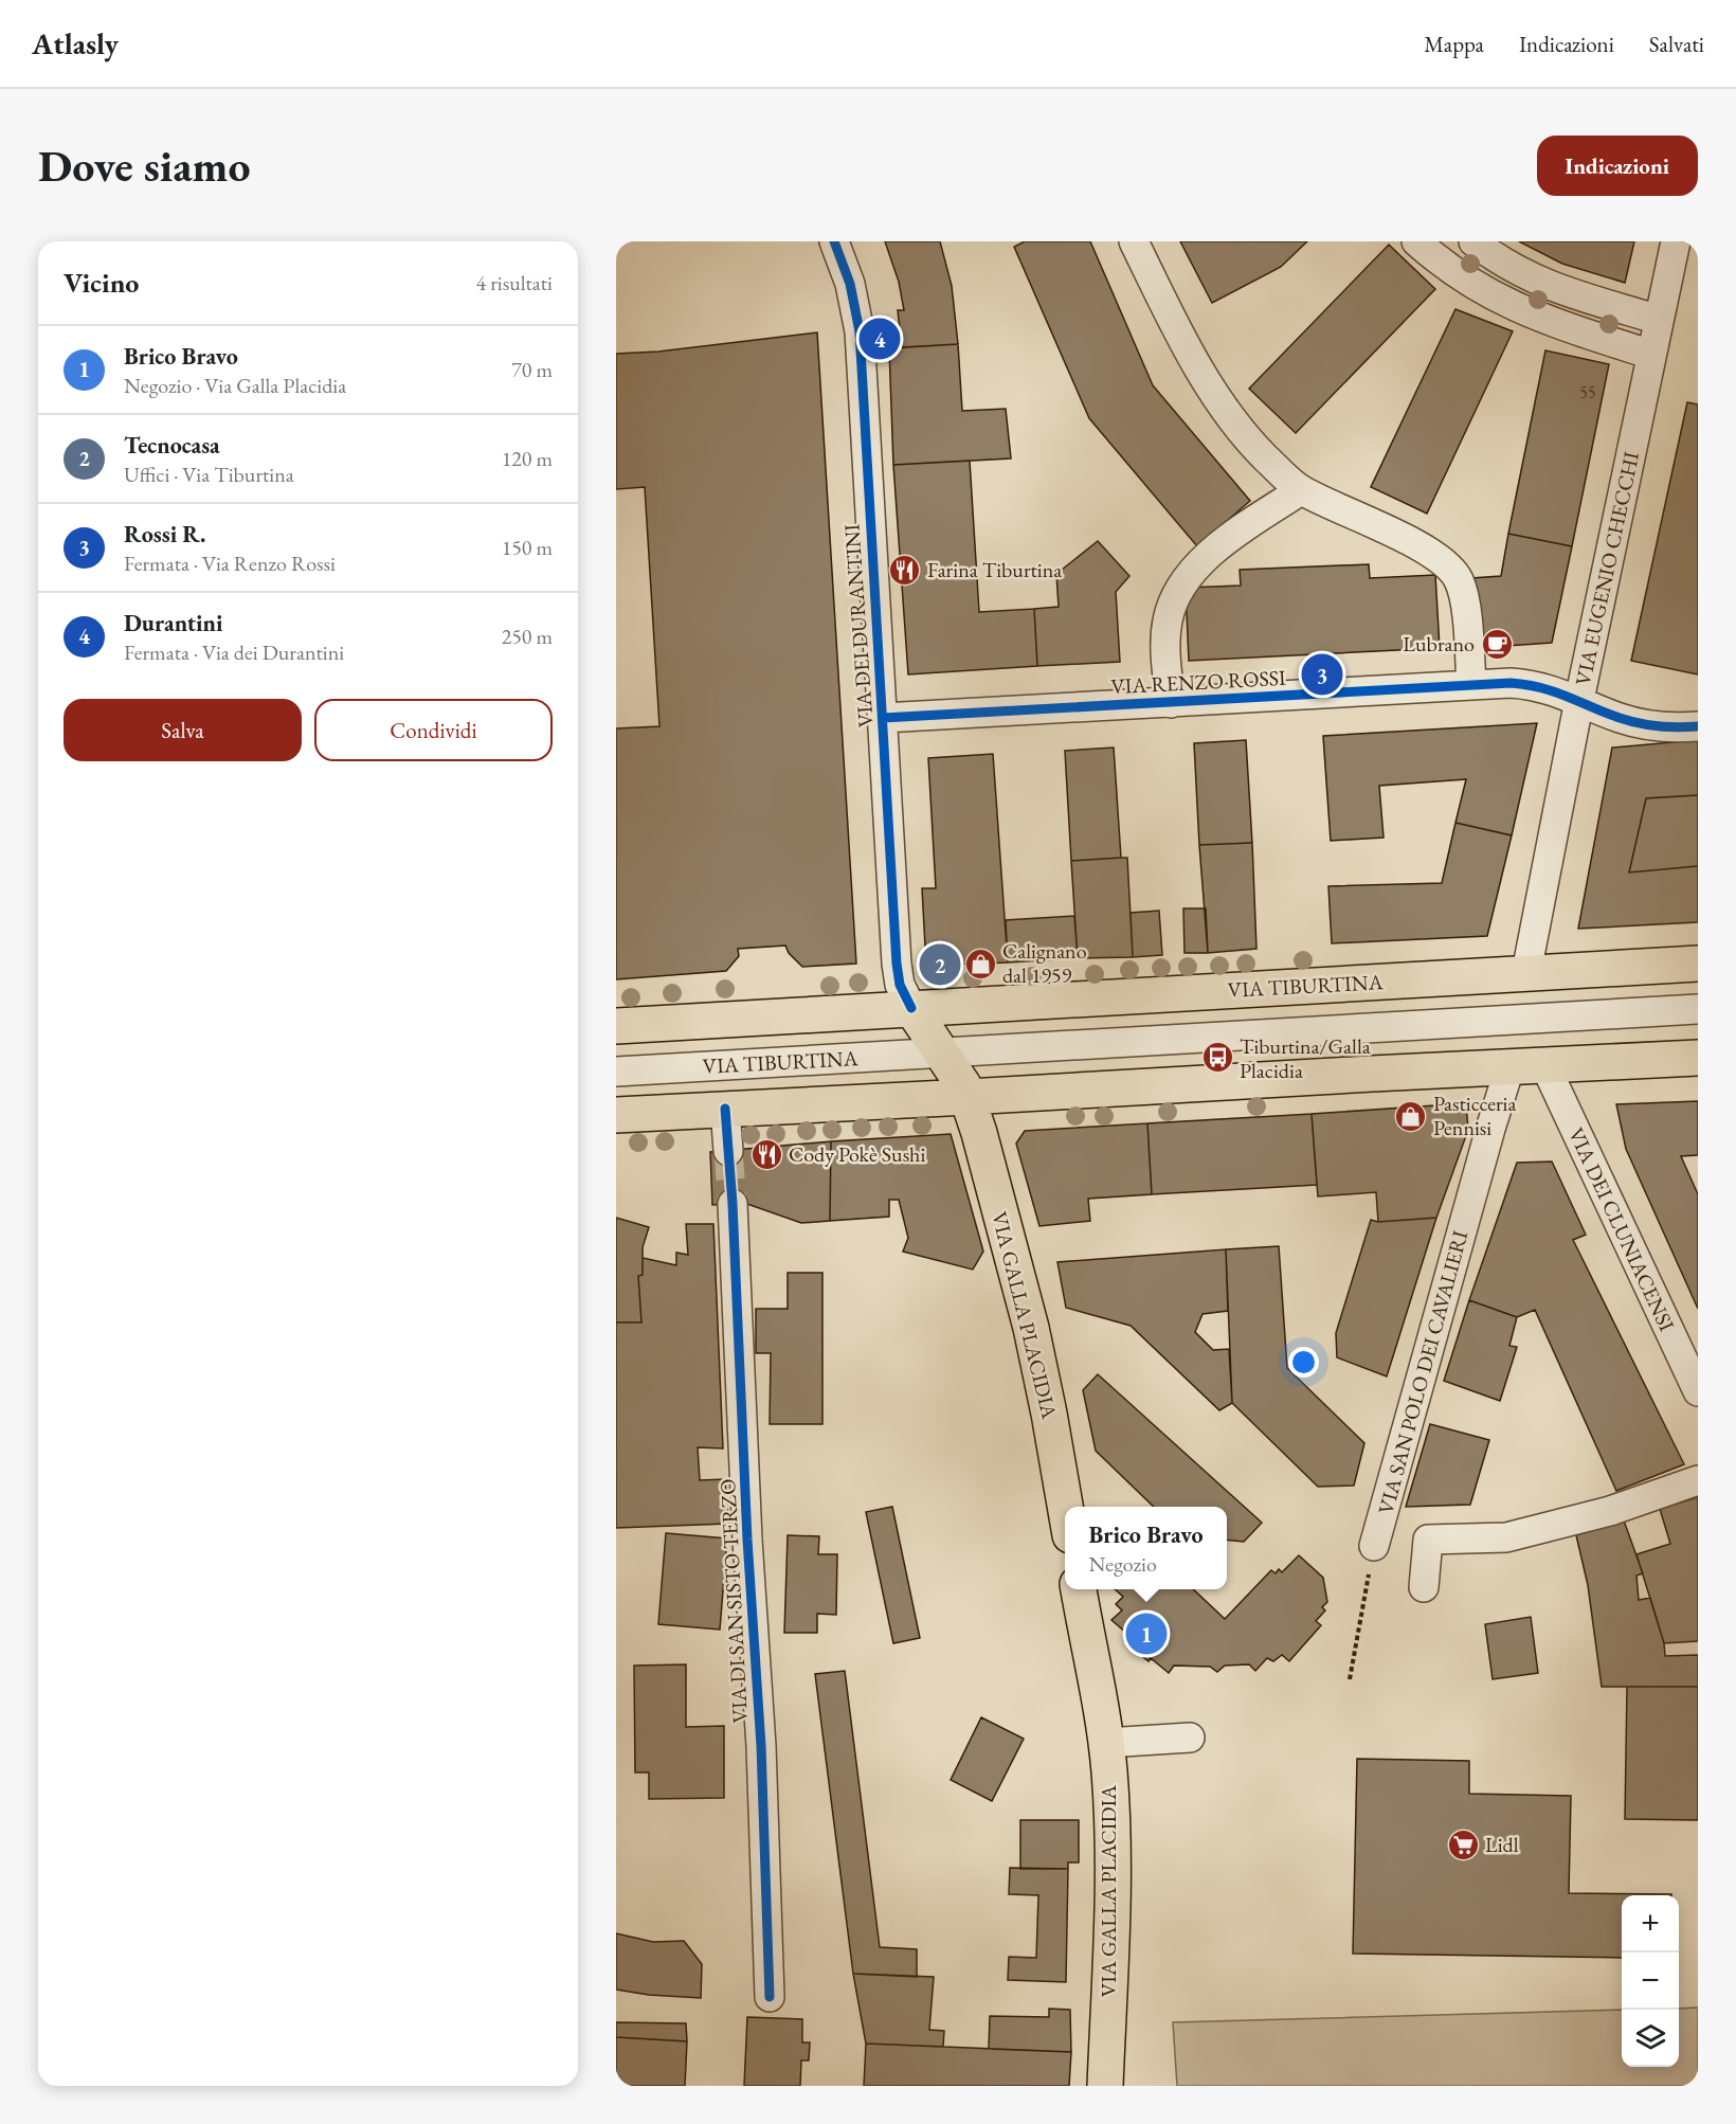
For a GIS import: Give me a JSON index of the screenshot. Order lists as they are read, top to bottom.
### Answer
{
  "streets": {
    "main road": ["VIA TIBURTINA", "VIA GALLA PLACIDIA"],
    "street": [
      "VIA EUGENIO CHECCHI",
      "VIA DEI DURANTINI",
      "VIA RENZO ROSSI",
      "VIA DEI CLUNIACENSI",
      "VIA SAN POLO DEI CAVALIERI",
      "VIA DI SAN SISTO TERZO"
    ]
  },
  "crossings": [
    ["VIA EUGENIO CHECCHI", "VIA RENZO ROSSI"],
    ["VIA EUGENIO CHECCHI", "VIA TIBURTINA"],
    ["VIA DEI DURANTINI", "VIA RENZO ROSSI"],
    ["VIA DEI DURANTINI", "VIA TIBURTINA"]
  ],
  "places": {
    "restaurant": ["Farina Tiburtina", "Cody Pokè Sushi"],
    "cafe": ["Lubrano"],
    "shop": ["Calignano dal 1959", "Pasticceria Pennisi"],
    "bus stop": ["Tiburtina/Galla Placidia"],
    "supermarket": ["Lidl"]
  },
  "house_numbers": ["55"],
  "page": {
    "header": "Atlasly",
    "nav": ["Mappa", "Indicazioni", "Salvati"],
    "buttons": [
      "Indicazioni",
      ["Salva", "Condividi"]
    ],
    "title": "Dove siamo",
    "heading": ["Vicino", "4 risultati"],
    "pins": [
      "4",
      "3",
      "2",
      "1"
    ],
    "list": [
      {
        "mark": "1",
        "name": "Brico Bravo",
        "note": "Negozio · Via Galla Placidia",
        "value": "70 m"
      },
      {
        "mark": "2",
        "name": "Tecnocasa",
        "note": "Uffici · Via Tiburtina",
        "value": "120 m"
      },
      {
        "mark": "3",
        "name": "Rossi R.",
        "note": "Fermata · Via Renzo Rossi",
        "value": "150 m"
      },
      {
        "mark": "4",
        "name": "Durantini",
        "note": "Fermata · Via dei Durantini",
        "value": "250 m"
      }
    ],
    "popup": ["Brico Bravo", "Negozio"],
    "map_buttons": ["+", "−"]
  }
}
